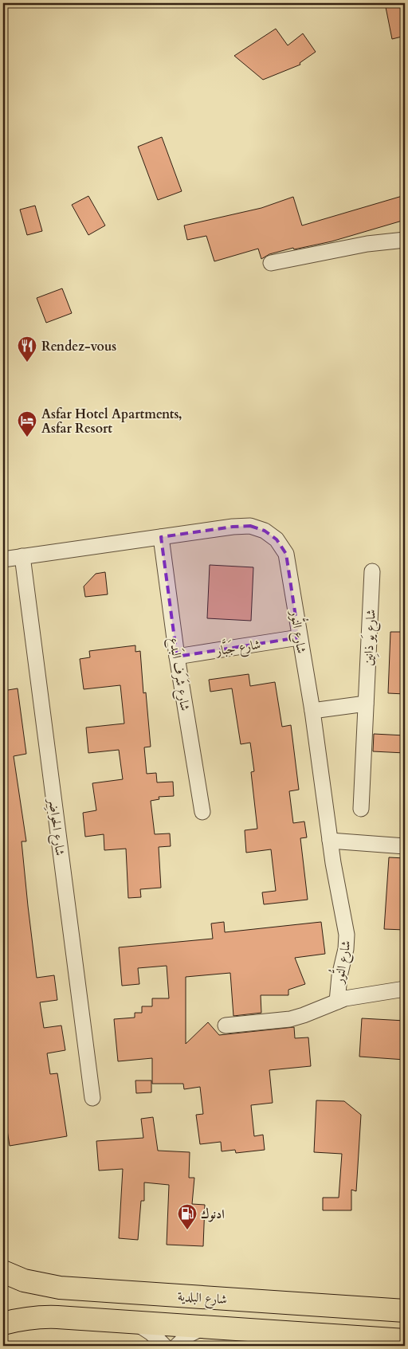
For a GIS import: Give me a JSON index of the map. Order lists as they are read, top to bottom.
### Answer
{
  "streets": {
    "main road": ["شارع البلدية"],
    "street": [
      "شارع النُّور",
      "شارع يَو ذانِين",
      "شارع جَبَّار",
      "شارع شَرَف البَدع",
      "شارع الحواضِر"
    ]
  },
  "crossings": [
    ["شارع النُّور", "شارع جَبَّار"],
    ["شارع النُّور", "شارع شَرَف البَدع"],
    ["شارع النُّور", "شارع الحواضِر"],
    ["شارع جَبَّار", "شارع شَرَف البَدع"]
  ],
  "places": {
    "restaurant": ["Rendez-vous"],
    "hotel": ["Asfar Hotel Apartments, Asfar Resort"],
    "fuel station": ["ادنوك"]
  }
}
